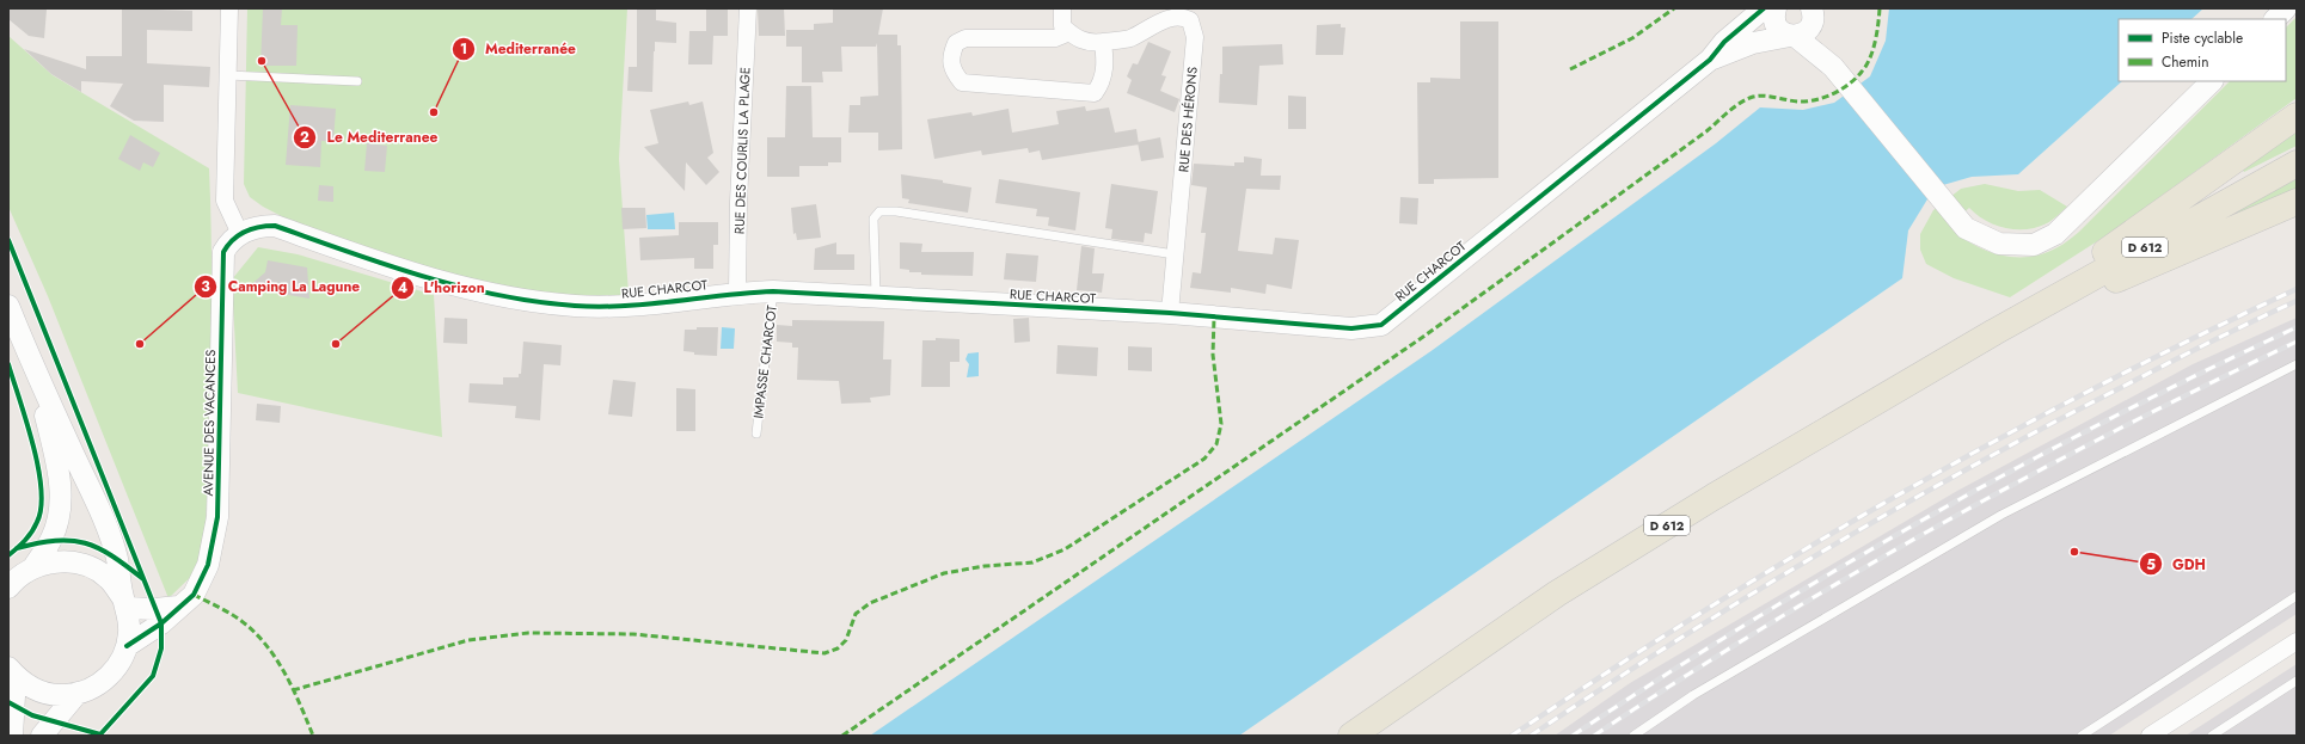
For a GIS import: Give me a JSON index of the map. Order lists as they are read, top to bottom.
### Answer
{
  "streets": {
    "main road": ["D 612"],
    "street": [
      "RUE DES HÉRONS",
      "RUE DES COURLIS LA PLAGE",
      "RUE CHARCOT",
      "AVENUE DES VACANCES"
    ],
    "lane": ["IMPASSE CHARCOT"]
  },
  "crossings": [
    ["RUE DES HÉRONS", "RUE CHARCOT"],
    ["RUE DES COURLIS LA PLAGE", "RUE CHARCOT"],
    ["RUE CHARCOT", "IMPASSE CHARCOT"],
    ["RUE CHARCOT", "AVENUE DES VACANCES"]
  ],
  "places": [
    "Le Mediterranee",
    "Mediterranée",
    "Camping La Lagune",
    "L'horizon",
    "GDH"
  ],
  "legend": ["Piste cyclable", "Chemin"]
}
